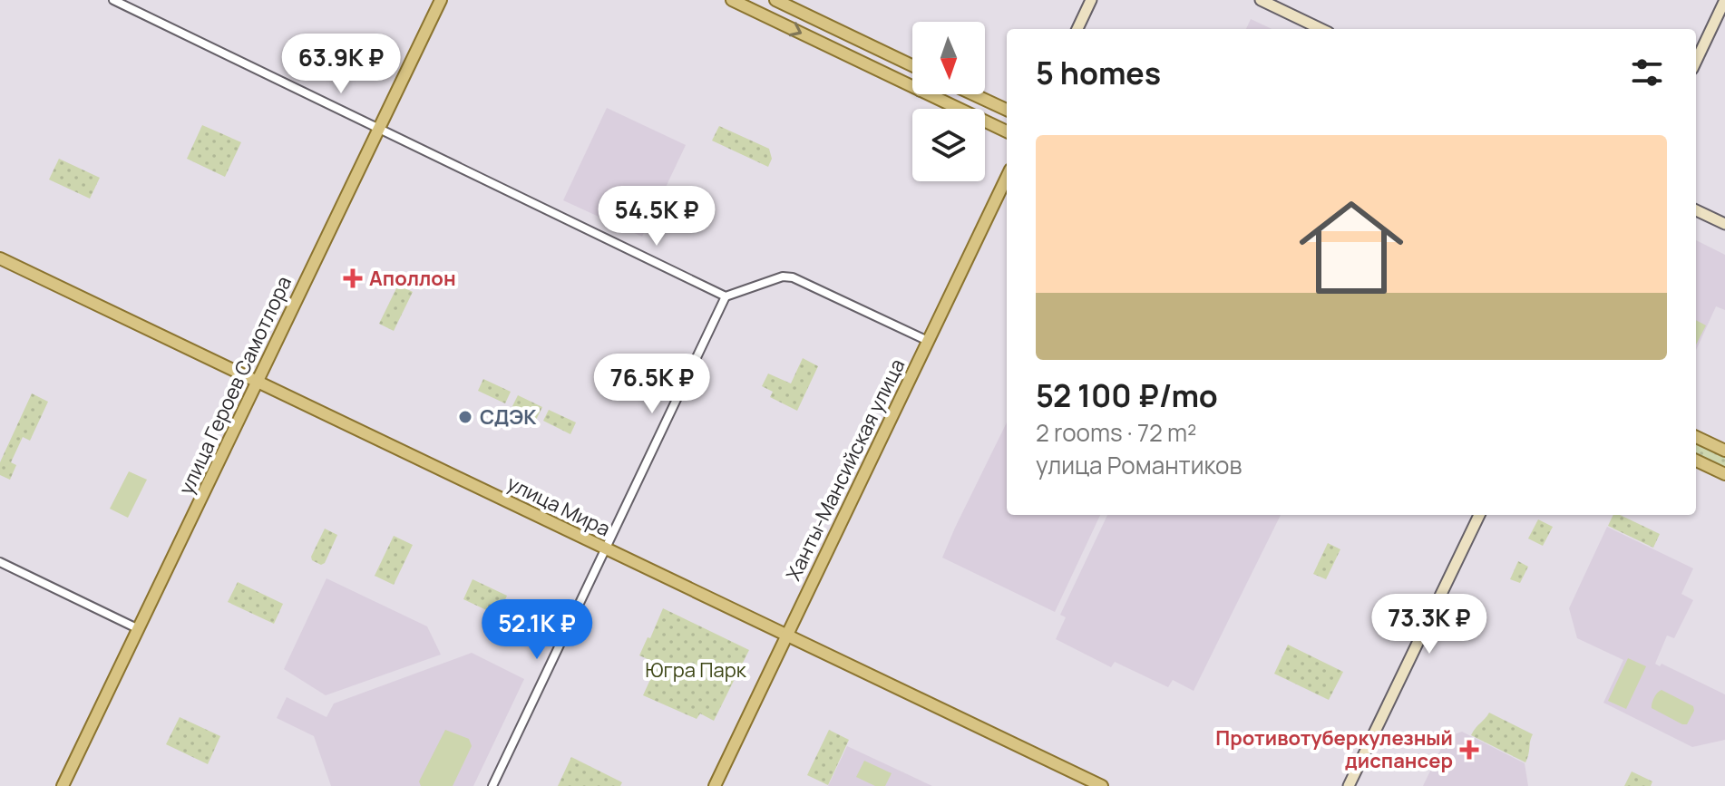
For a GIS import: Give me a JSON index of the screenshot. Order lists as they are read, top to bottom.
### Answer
{
  "streets": {
    "main road": ["улица Героев Самотлора", "Ханты-Мансийская улица", "улица Мира"]
  },
  "crossings": [
    ["улица Героев Самотлора", "улица Мира"],
    ["Ханты-Мансийская улица", "улица Мира"]
  ],
  "parks": ["Югра Парк"],
  "places": {
    "health": ["Аполлон", "Противотуберкулезный диспансер"],
    "other": ["СДЭК"]
  },
  "north": "bottom",
  "page": {
    "heading": "5 homes",
    "price": [
      "63.9K ₽",
      "54.5K ₽",
      "76.5K ₽",
      "73.3K ₽",
      "52.1K ₽"
    ],
    "list": [
      {
        "name": "52 100 ₽/mo",
        "note": "2 rooms · 72 m² · улица Романтиков"
      }
    ]
  }
}
